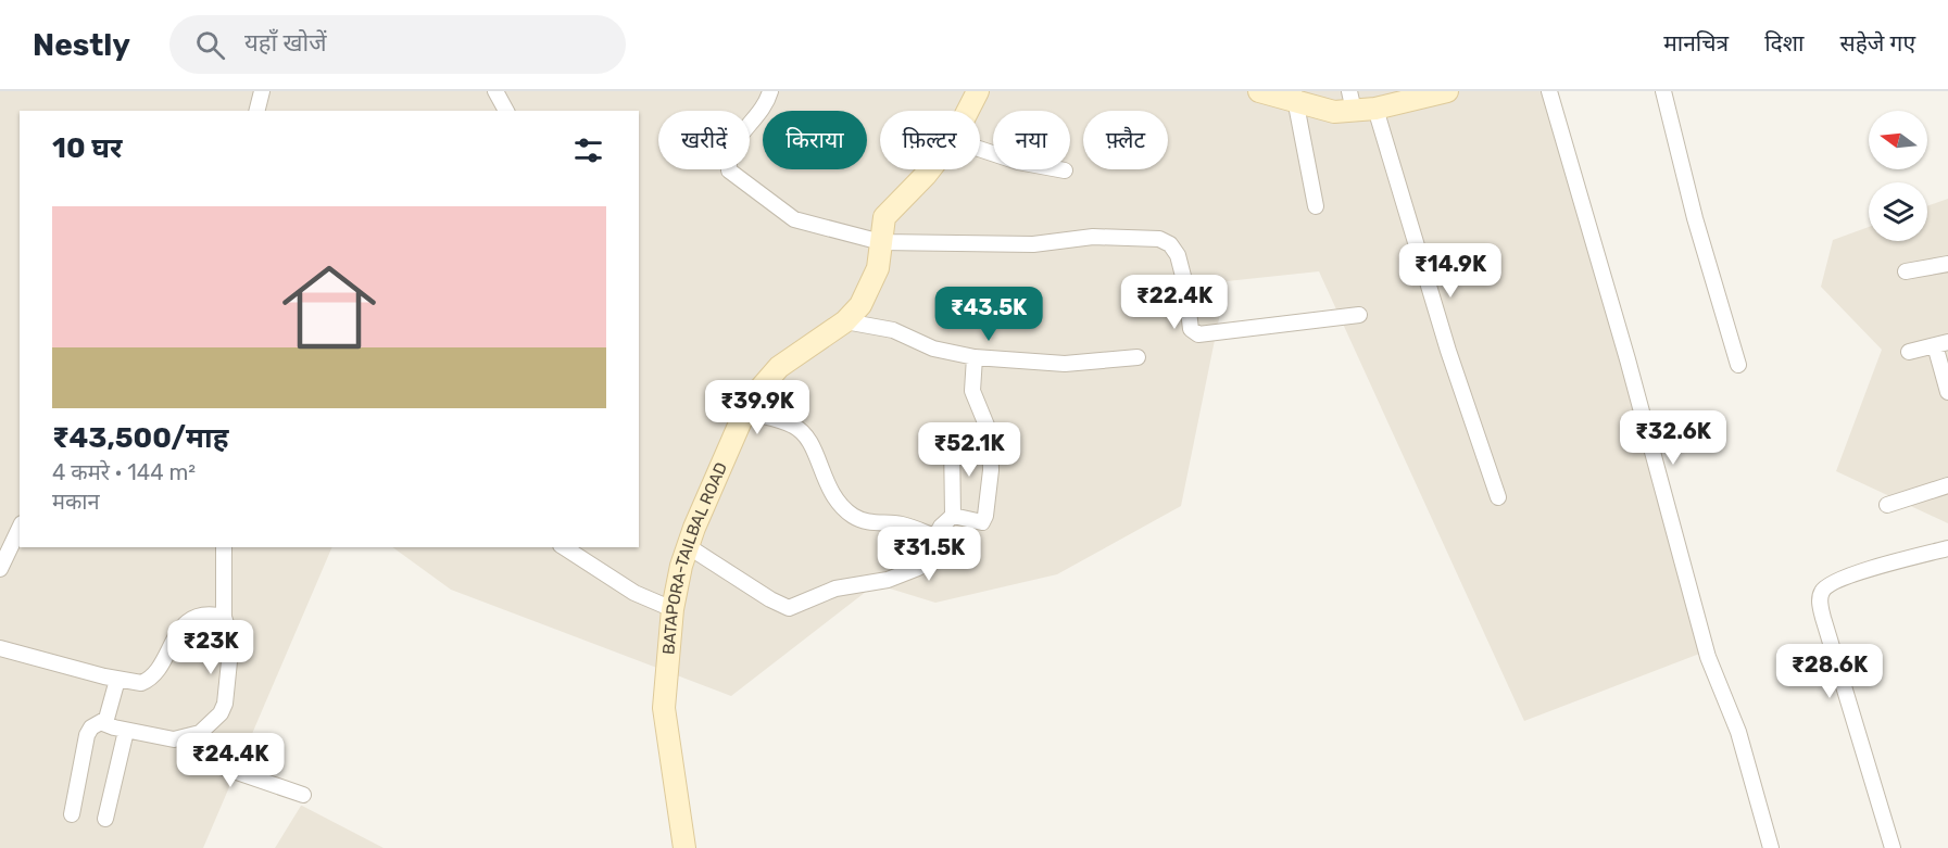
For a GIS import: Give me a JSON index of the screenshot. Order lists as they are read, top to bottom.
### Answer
{
  "streets": {
    "main road": ["BATAPORA-TAILBAL ROAD"]
  },
  "north": "left",
  "page": {
    "header": "Nestly",
    "search": "यहाँ खोजें",
    "nav": ["मानचित्र", "दिशा", "सहेजे गए"],
    "chip": [
      "खरीदें",
      "किराया",
      "फ़िल्टर",
      "नया",
      "फ़्लैट"
    ],
    "heading": "10 घर",
    "list": [
      {
        "name": "₹43,500/माह",
        "note": "4 कमरे · 144 m² · मकान"
      }
    ],
    "price": [
      "₹14.9K",
      "₹22.4K",
      "₹43.5K",
      "₹39.9K",
      "₹32.6K",
      "₹52.1K",
      "₹31.5K",
      "₹23K",
      "₹28.6K",
      "₹24.4K"
    ]
  }
}
